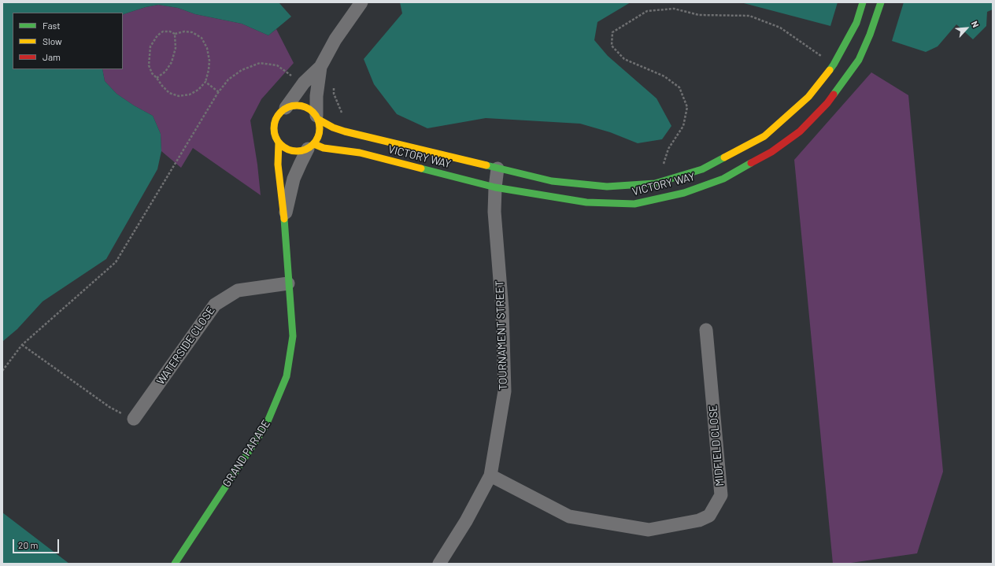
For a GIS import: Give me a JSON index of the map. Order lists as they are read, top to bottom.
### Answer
{
  "streets": {
    "street": [
      "VICTORY WAY",
      "TOURNAMENT STREET",
      "WATERSIDE CLOSE",
      "MIDFIELD CLOSE",
      "GRAND PARADE"
    ]
  },
  "crossings": [
    ["VICTORY WAY", "TOURNAMENT STREET"],
    ["VICTORY WAY", "GRAND PARADE"],
    ["TOURNAMENT STREET", "MIDFIELD CLOSE"],
    ["WATERSIDE CLOSE", "GRAND PARADE"]
  ],
  "legend": ["Fast", "Slow", "Jam"],
  "scale_bar": "20 m",
  "north": "top right"
}
